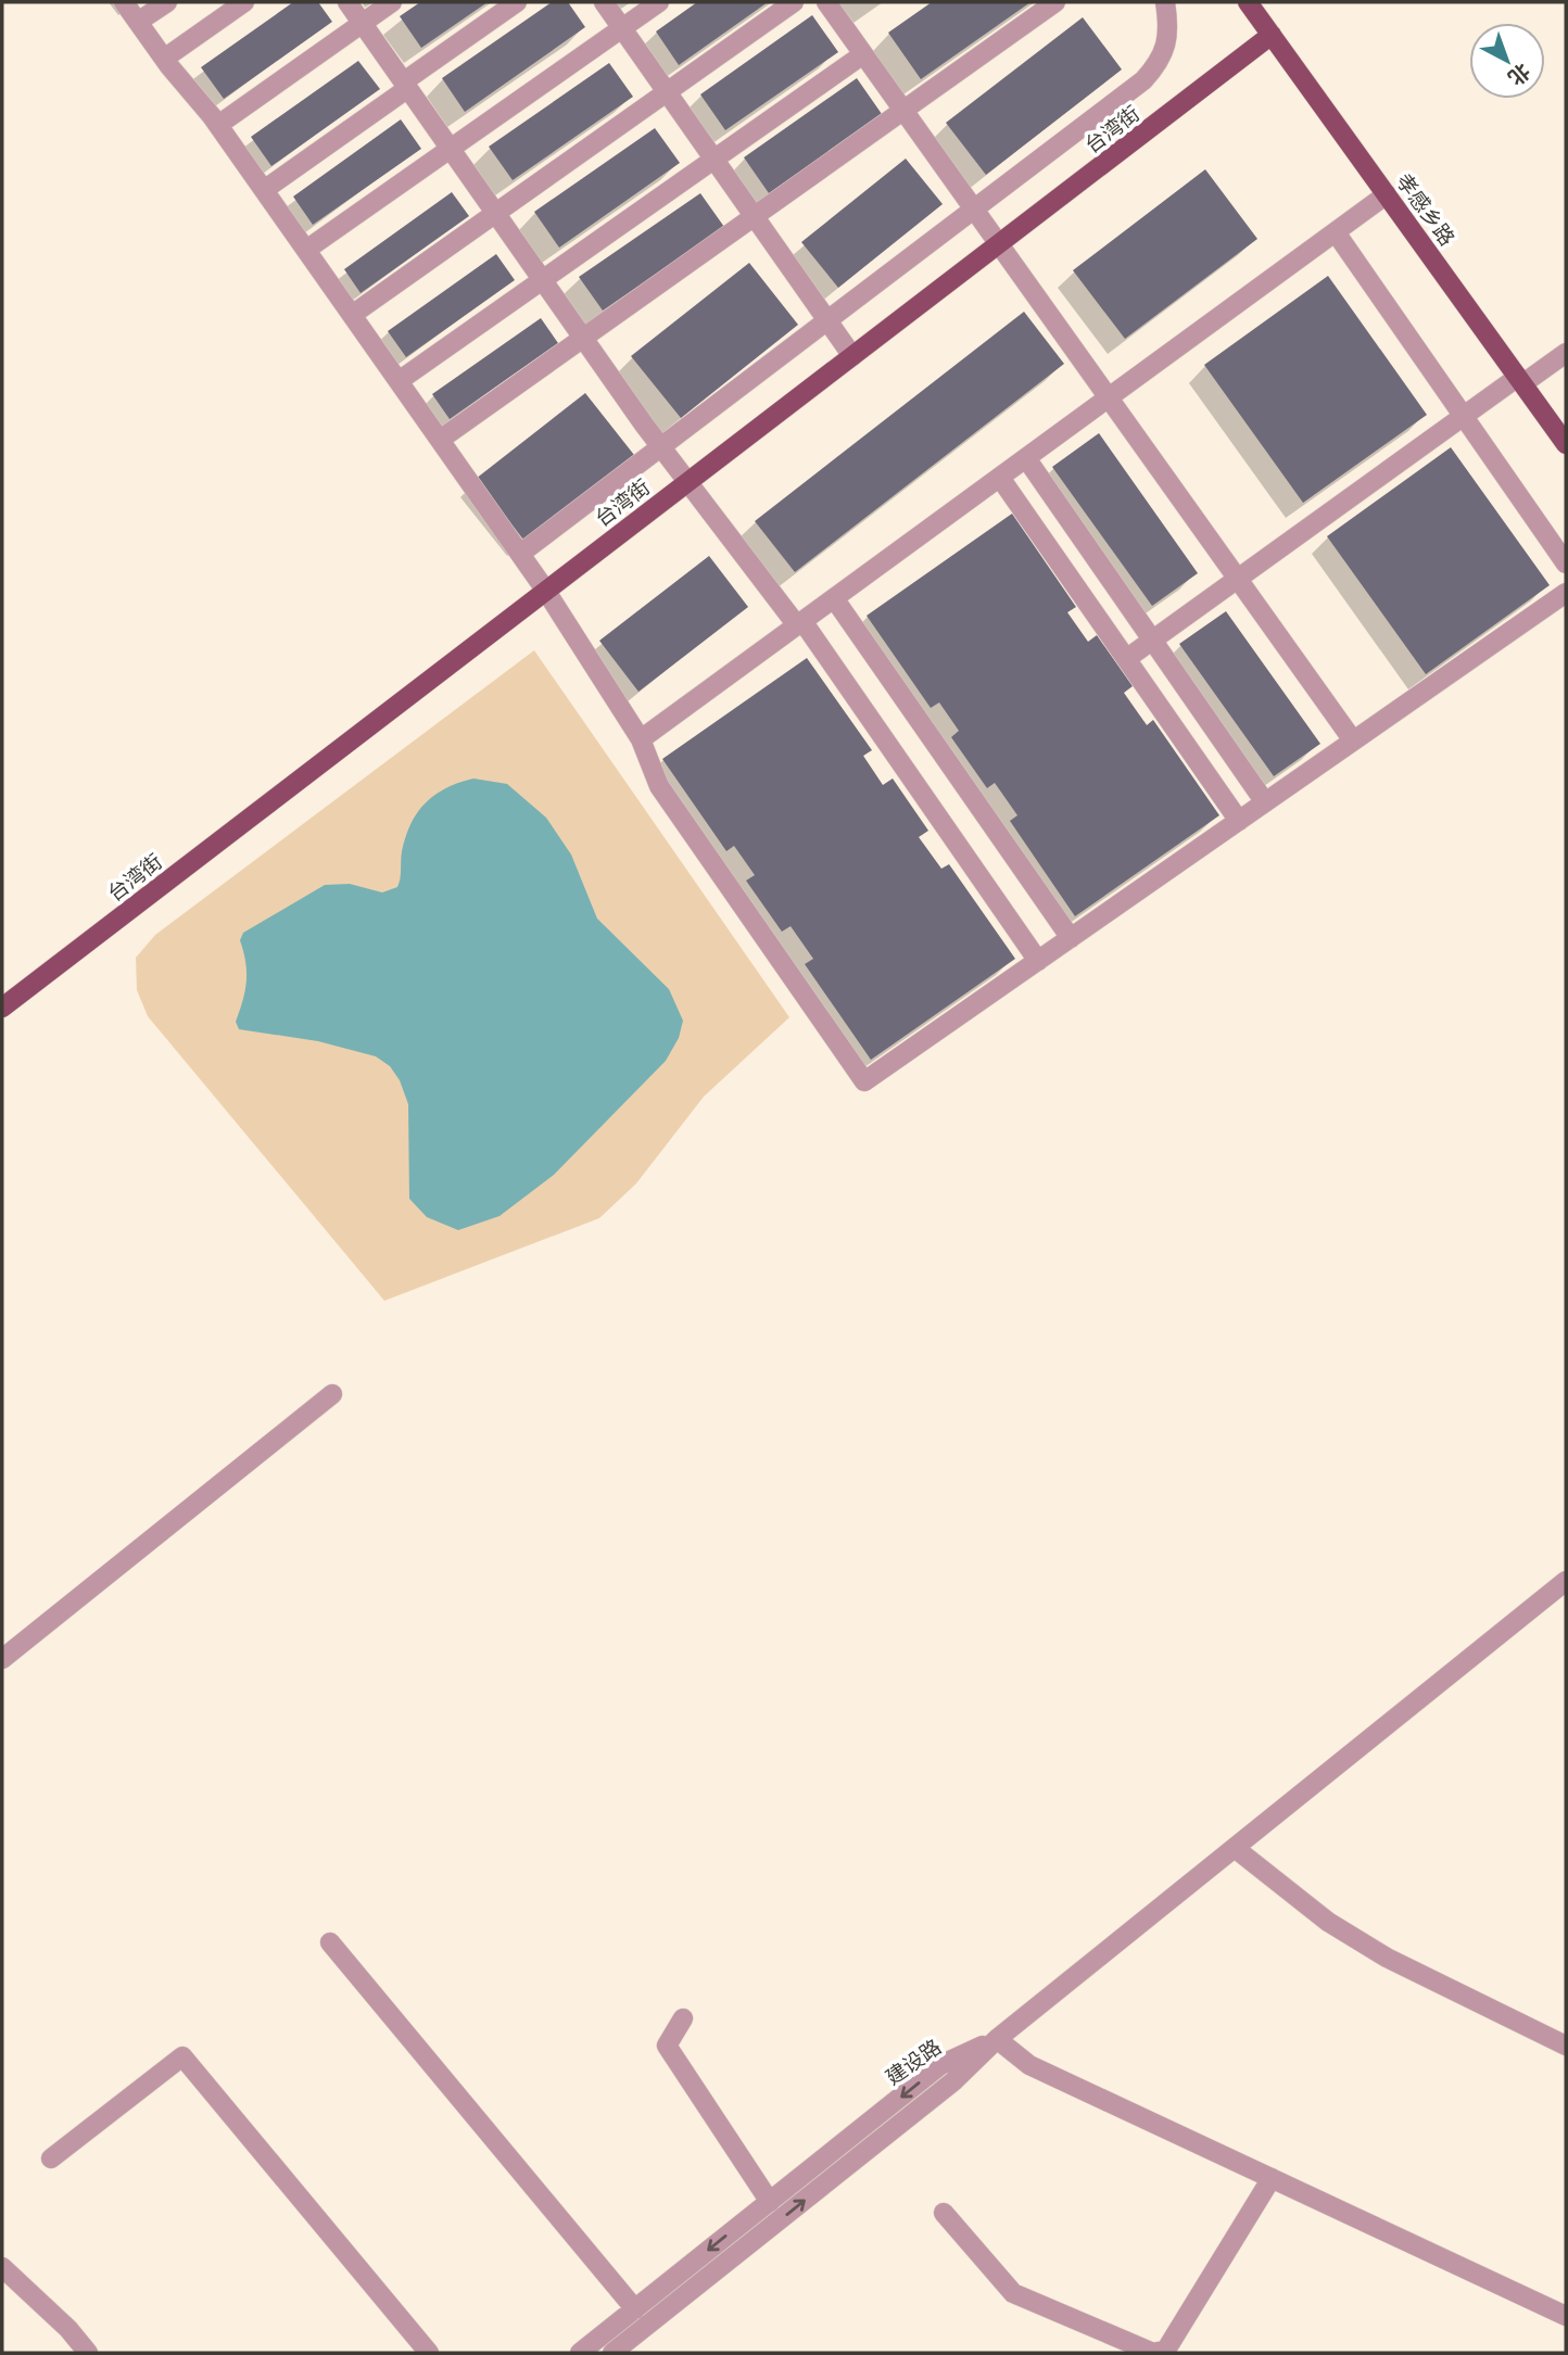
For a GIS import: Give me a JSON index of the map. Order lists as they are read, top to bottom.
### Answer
{
  "streets": {
    "main road": ["台湾街", "孝感乡路"],
    "street": ["建设路"]
  },
  "crossings": [
    ["台湾街", "孝感乡路"]
  ],
  "north": "bottom right"
}
